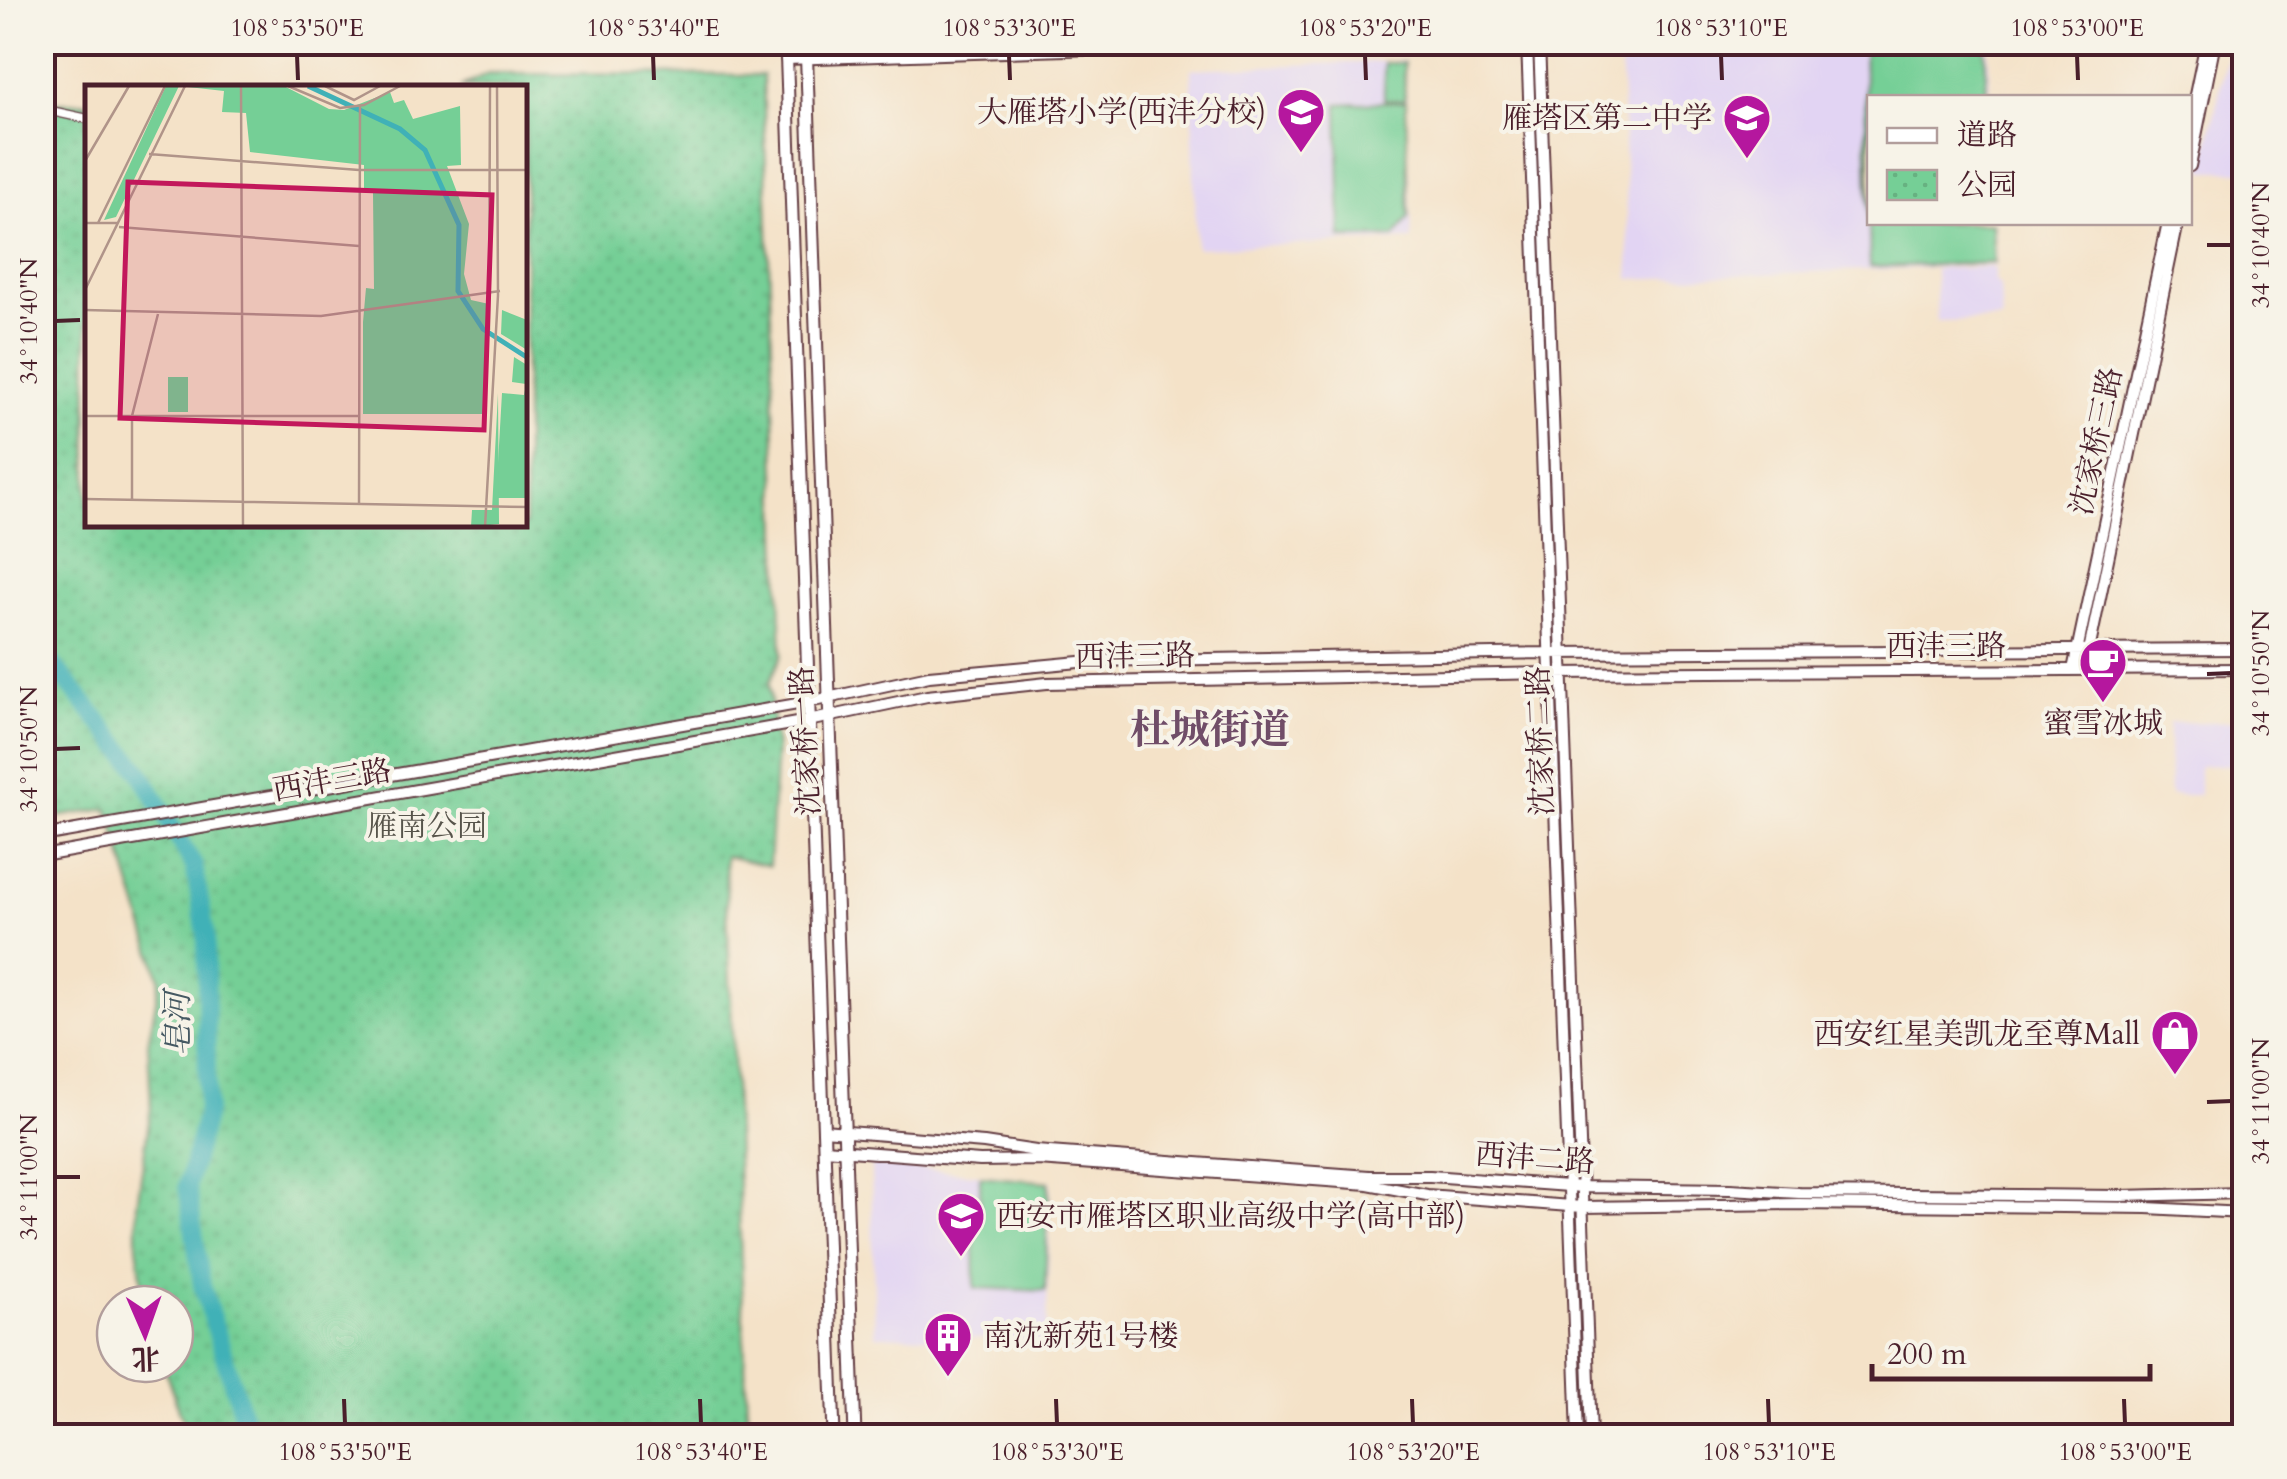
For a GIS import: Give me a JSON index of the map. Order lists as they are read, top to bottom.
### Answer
{
  "streets": {
    "main road": ["沈家桥一路"],
    "street": [
      "沈家桥三路",
      "西沣三路",
      "沈家桥二路",
      "西沣二路"
    ]
  },
  "crossings": [
    ["沈家桥三路", "西沣三路"],
    ["西沣三路", "沈家桥一路"],
    ["西沣三路", "沈家桥二路"],
    ["沈家桥一路", "西沣二路"],
    ["沈家桥二路", "西沣二路"]
  ],
  "districts": ["杜城街道"],
  "water": ["皂河"],
  "parks": ["雁南公园"],
  "places": {
    "school or university": ["大雁塔小学(西沣分校)", "雁塔区第二中学", "西安市雁塔区职业高级中学(高中部)"],
    "cafe": ["蜜雪冰城"],
    "shop": ["西安红星美凯龙至尊Mall"],
    "building": ["南沈新苑1号楼"]
  },
  "legend": ["道路", "公园"],
  "scale_bar": "200 m",
  "north": "bottom",
  "coordinates": [
    "108°53'50\"E",
    "108°53'40\"E",
    "108°53'30\"E",
    "108°53'20\"E",
    "108°53'10\"E",
    "108°53'00\"E",
    "34°10'40\"N",
    "34°10'50\"N",
    "34°11'00\"N"
  ]
}
